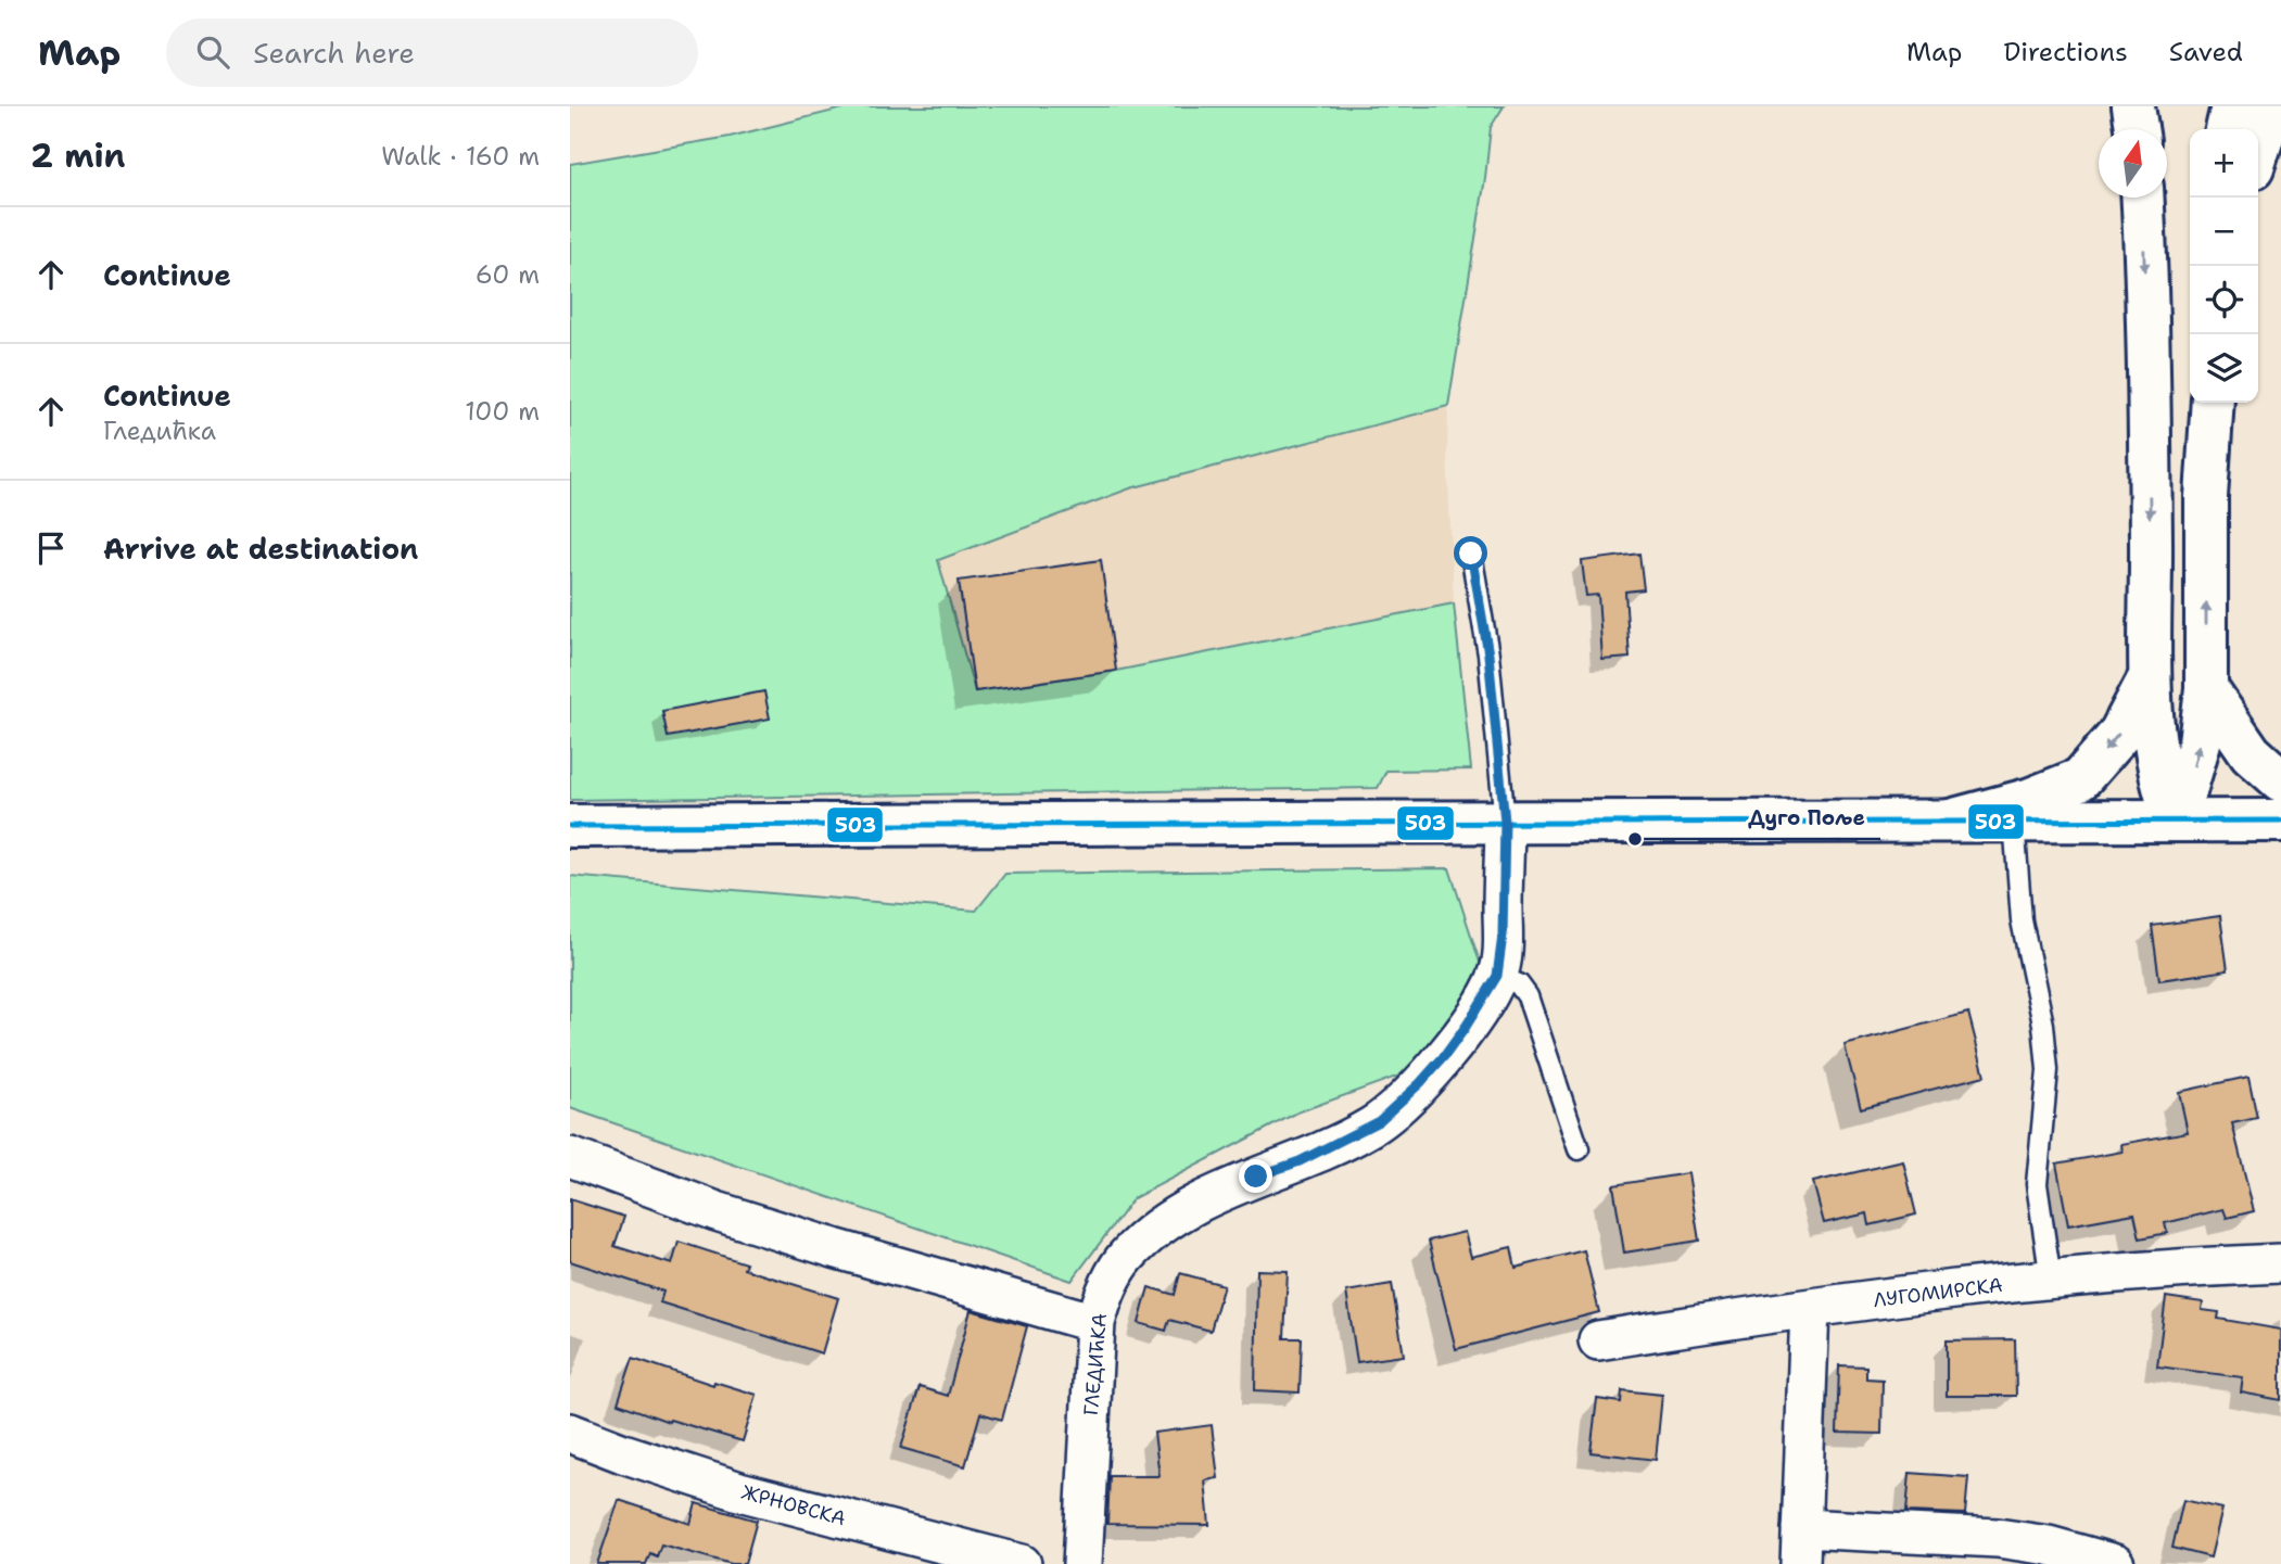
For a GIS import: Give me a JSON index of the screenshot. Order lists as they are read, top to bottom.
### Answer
{
  "streets": {
    "street": ["ЛУГОМИРСКА", "ГЛЕДИЋКА", "ЖРНОВСКА"]
  },
  "places": ["Дуго Поље"],
  "lines": ["transit line 503"],
  "north": "top",
  "page": {
    "header": "Map",
    "search": "Search here",
    "nav": ["Map", "Directions", "Saved"],
    "heading": ["2 min", "Walk · 160 m"],
    "map_buttons": ["+", "−"],
    "list": [
      ["Continue", "60 m"],
      ["Continue", "Гледићка", "100 m"],
      "Arrive at destination"
    ]
  }
}
